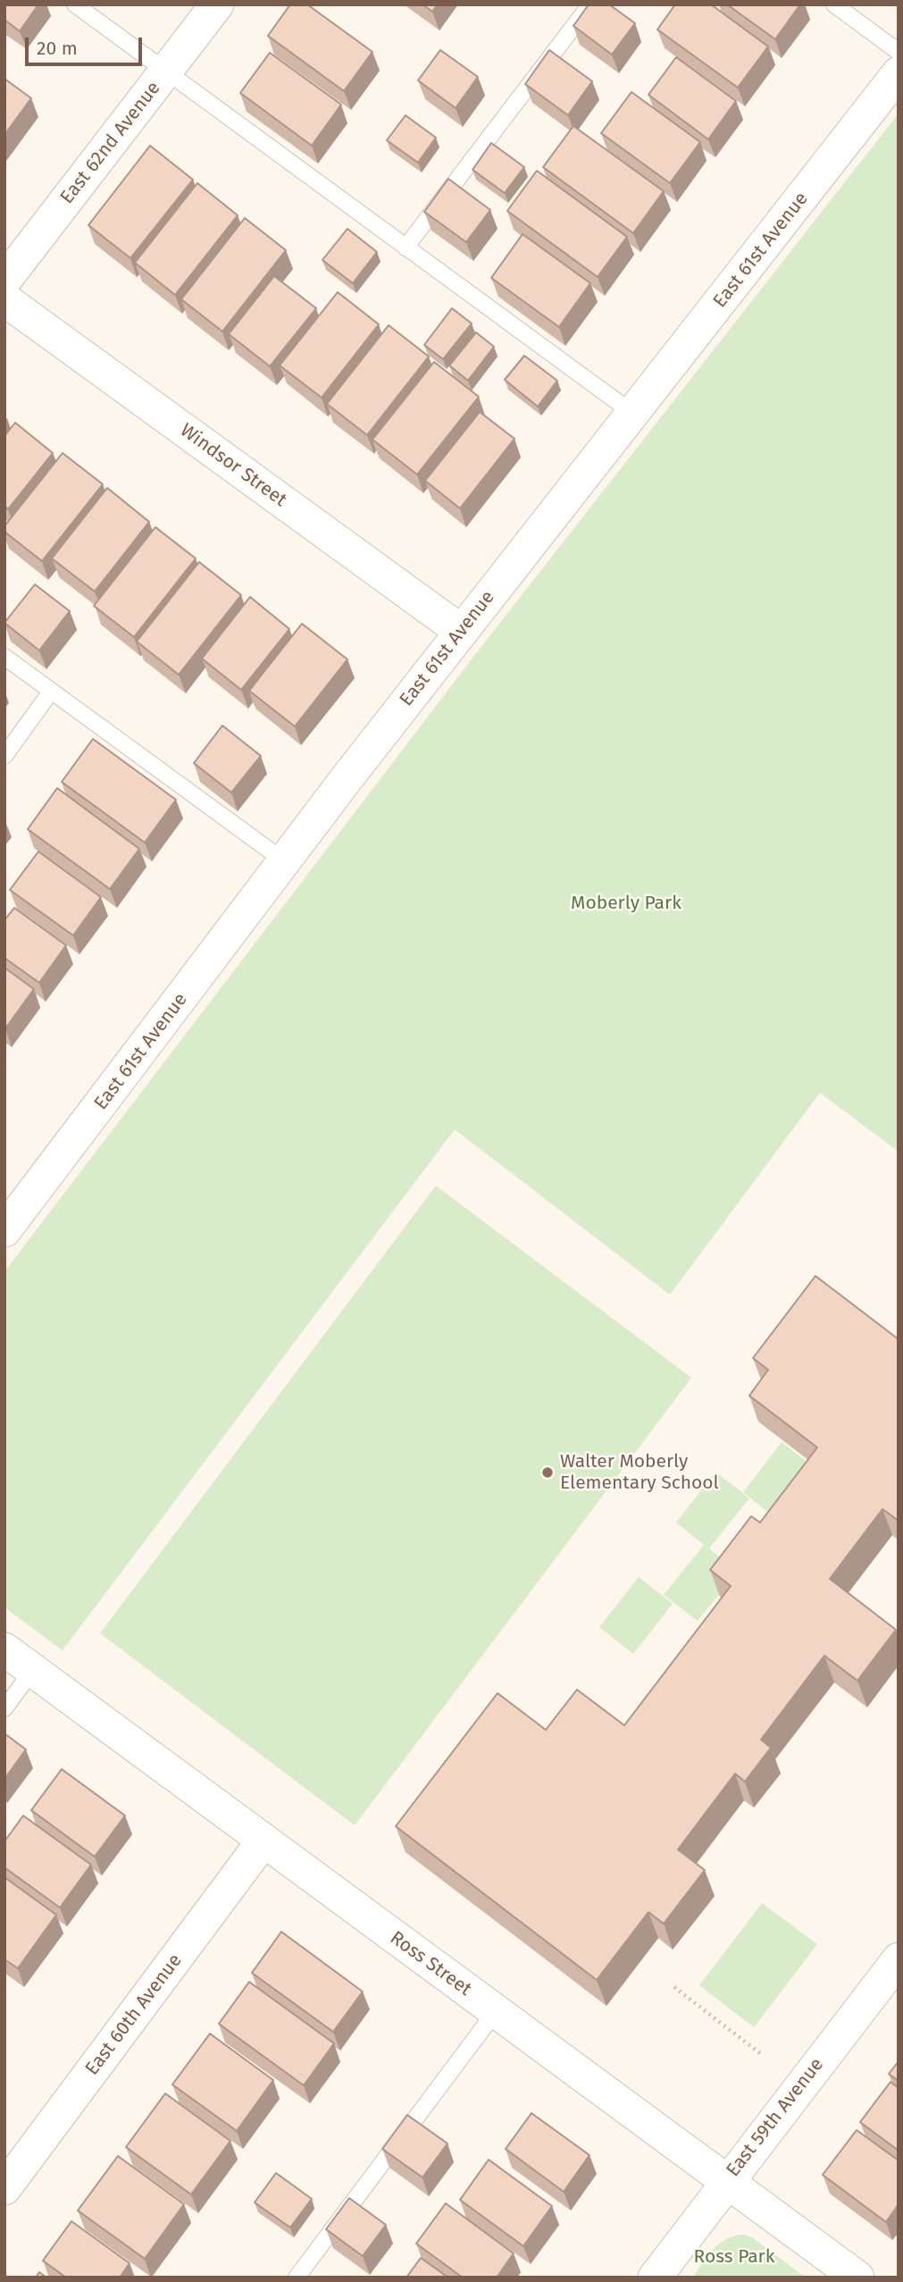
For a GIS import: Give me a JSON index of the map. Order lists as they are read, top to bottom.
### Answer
{
  "streets": {
    "street": [
      "East 62nd Avenue",
      "East 61st Avenue",
      "Windsor Street",
      "Ross Street",
      "East 60th Avenue",
      "East 59th Avenue"
    ]
  },
  "crossings": [
    ["East 61st Avenue", "Windsor Street"],
    ["Ross Street", "East 60th Avenue"],
    ["Ross Street", "East 59th Avenue"]
  ],
  "parks": ["Moberly Park", "Ross Park"],
  "places": ["Walter Moberly Elementary School"],
  "scale_bar": "20 m"
}
